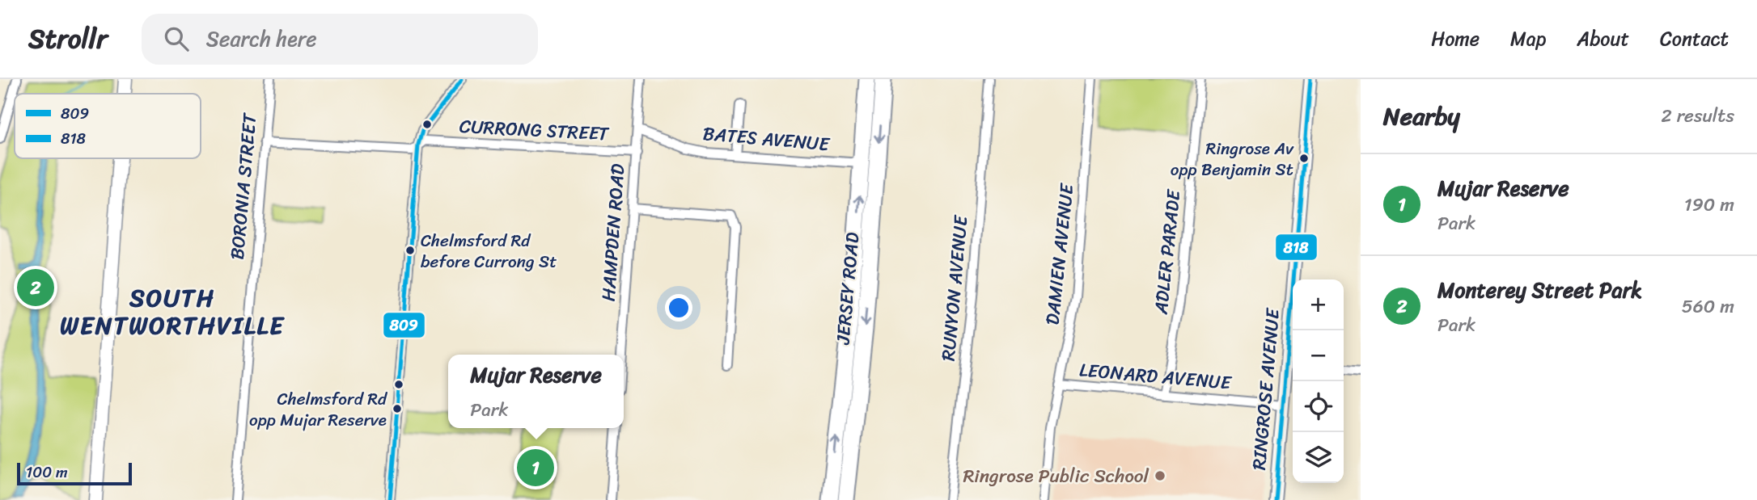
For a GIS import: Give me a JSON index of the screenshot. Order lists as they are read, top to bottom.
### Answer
{
  "streets": {
    "highway": ["JERSEY ROAD"],
    "street": [
      "CURRONG STREET",
      "BATES AVENUE",
      "BORONIA STREET",
      "HAMPDEN ROAD",
      "ADLER PARADE",
      "DAMIEN AVENUE",
      "RUNYON AVENUE",
      "LEONARD AVENUE",
      "RINGROSE AVENUE"
    ]
  },
  "crossings": [
    ["CURRONG STREET", "BORONIA STREET"],
    ["CURRONG STREET", "HAMPDEN ROAD"],
    ["BATES AVENUE", "HAMPDEN ROAD"],
    ["BATES AVENUE", "JERSEY ROAD"],
    ["ADLER PARADE", "LEONARD AVENUE"],
    ["DAMIEN AVENUE", "LEONARD AVENUE"],
    ["LEONARD AVENUE", "RINGROSE AVENUE"]
  ],
  "districts": ["SOUTH WENTWORTHVILLE"],
  "places": [
    "Ringrose Av opp Benjamin St",
    "Chelmsford Rd before Currong St",
    "Chelmsford Rd opp Mujar Reserve",
    "Ringrose Public School"
  ],
  "lines": ["transit line 809", "transit line 818"],
  "legend": ["809", "818"],
  "scale_bar": "100 m",
  "page": {
    "header": "Strollr",
    "search": "Search here",
    "nav": [
      "Home",
      "Map",
      "About",
      "Contact"
    ],
    "heading": ["Nearby", "2 results"],
    "list": [
      {
        "mark": "1",
        "name": "Mujar Reserve",
        "note": "Park",
        "value": "190 m"
      },
      {
        "mark": "2",
        "name": "Monterey Street Park",
        "note": "Park",
        "value": "560 m"
      }
    ],
    "pins": ["2", "1"],
    "map_buttons": ["+", "−"],
    "popup": ["Mujar Reserve", "Park"],
    "scale": "100 m"
  }
}
